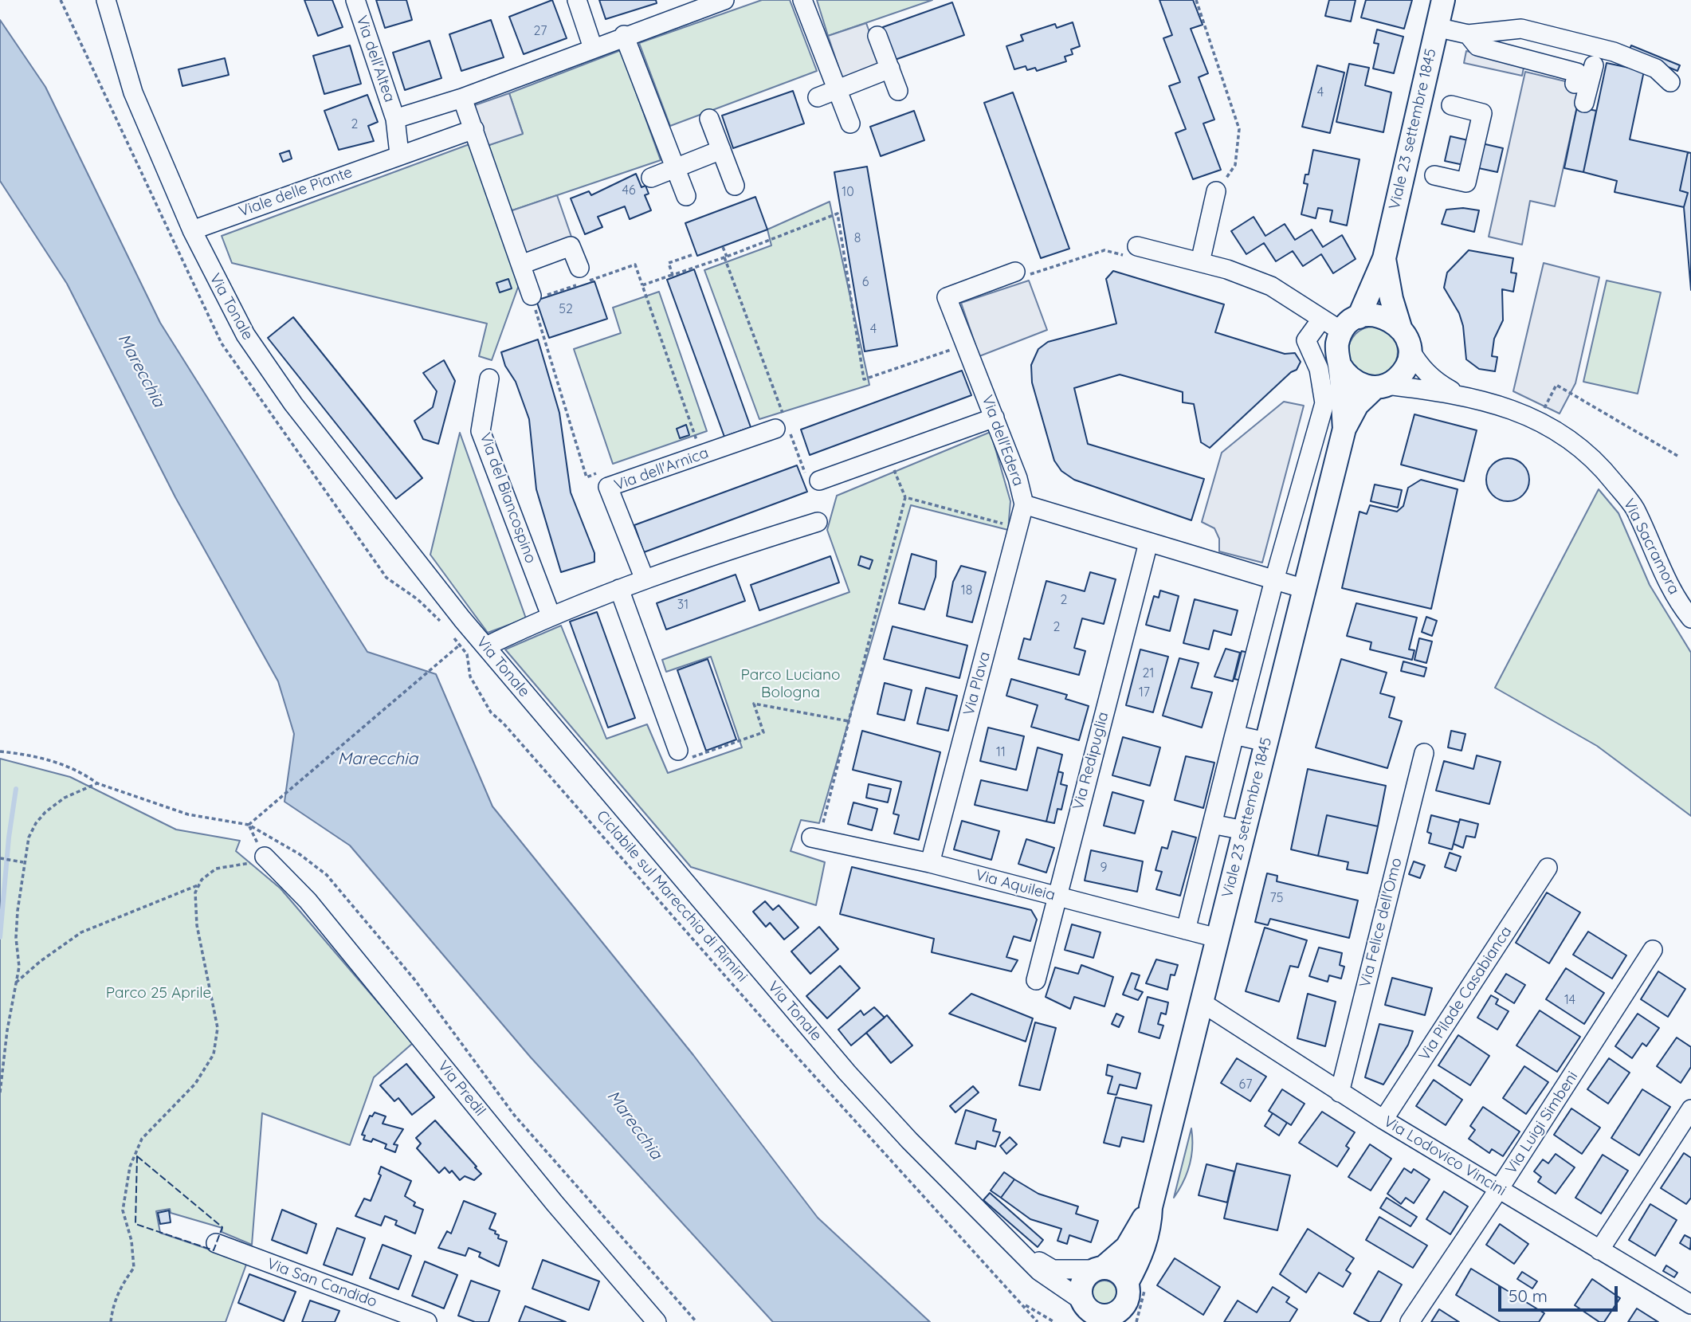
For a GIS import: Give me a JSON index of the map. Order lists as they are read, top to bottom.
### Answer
{
  "streets": {
    "main road": ["Viale 23 settembre 1845"],
    "street": [
      "Via dell'Altea",
      "Viale delle Piante",
      "Via Tonale",
      "Via dell'Edera",
      "Via dell'Arnica",
      "Via del Biancospino",
      "Via Sacramora",
      "Via Plava",
      "Via Redipuglia",
      "Via Aquileia",
      "Via Felice dell'Omo",
      "Via Pilade Casabianca",
      "Via Predil",
      "Via Luigi Simbeni",
      "Via Lodovico Vincini",
      "Via San Candido"
    ],
    "path": ["Ciclabile sul Marecchia di Rimini"]
  },
  "crossings": [
    ["Viale 23 settembre 1845", "Via Tonale"],
    ["Viale 23 settembre 1845", "Via dell'Edera"],
    ["Viale 23 settembre 1845", "Via Sacramora"],
    ["Viale 23 settembre 1845", "Via Aquileia"],
    ["Viale 23 settembre 1845", "Via Lodovico Vincini"],
    ["Viale delle Piante", "Via Tonale"],
    ["Via dell'Edera", "Via Plava"],
    ["Via dell'Edera", "Via Redipuglia"],
    ["Via Plava", "Via Aquileia"],
    ["Via Redipuglia", "Via Aquileia"],
    ["Via Felice dell'Omo", "Via Lodovico Vincini"],
    ["Via Pilade Casabianca", "Via Lodovico Vincini"],
    ["Via Luigi Simbeni", "Via Lodovico Vincini"]
  ],
  "water": ["Marecchia"],
  "parks": ["Parco Luciano Bologna", "Parco 25 Aprile"],
  "house_numbers": [
    "27",
    "4",
    "2",
    "46",
    "10",
    "8",
    "6",
    "52",
    "4",
    "18",
    "2",
    "31",
    "2",
    "21",
    "17",
    "11",
    "9",
    "75",
    "14",
    "67"
  ],
  "scale_bar": "50 m"
}
